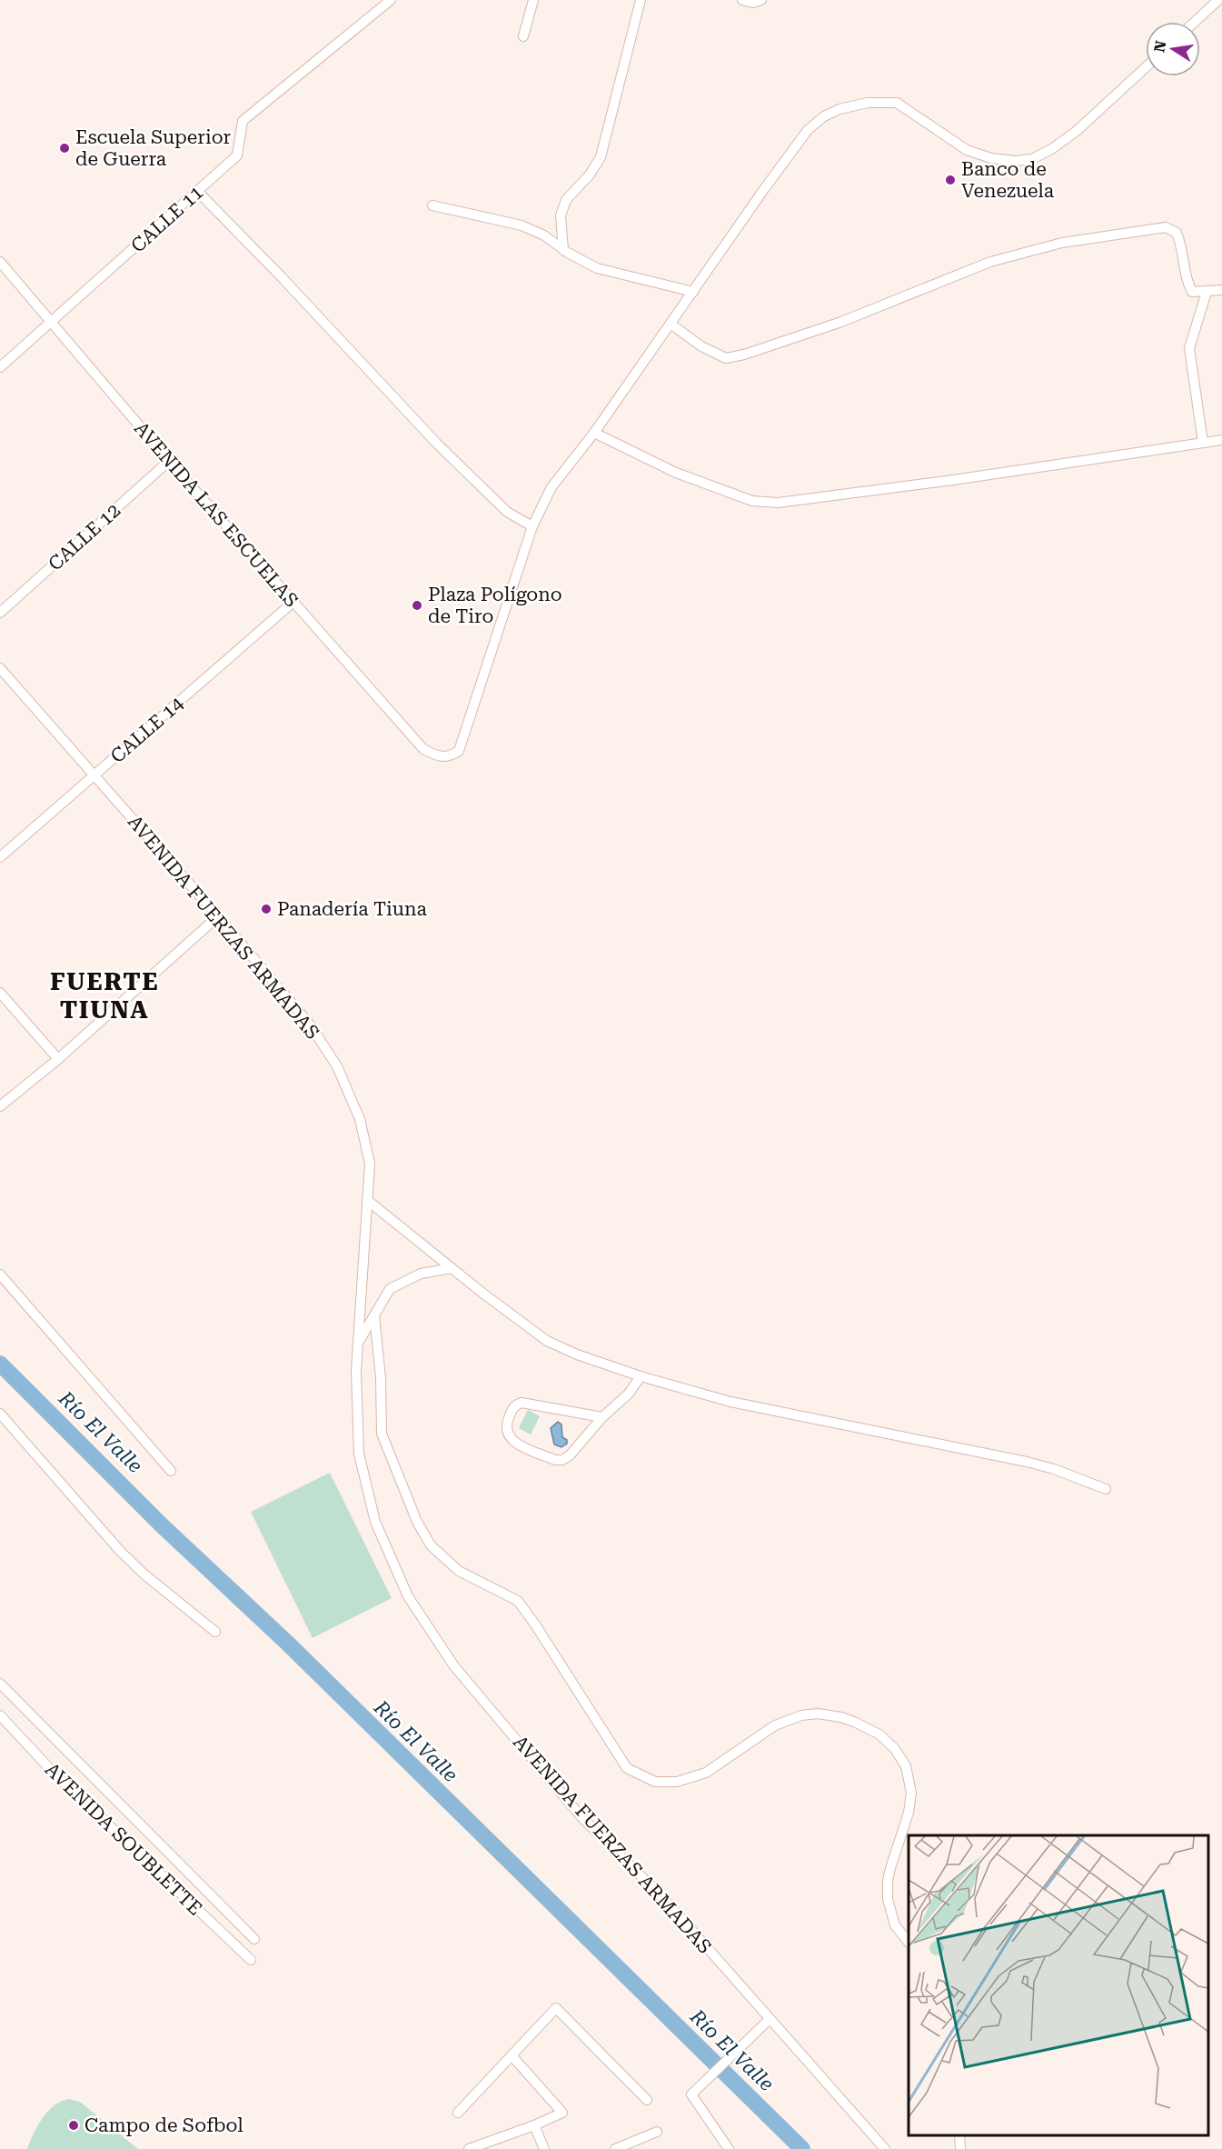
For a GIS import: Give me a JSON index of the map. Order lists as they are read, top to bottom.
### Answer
{
  "streets": {
    "street": [
      "CALLE 11",
      "AVENIDA LAS ESCUELAS",
      "CALLE 12",
      "CALLE 14",
      "AVENIDA FUERZAS ARMADAS",
      "AVENIDA SOUBLETTE"
    ]
  },
  "crossings": [
    ["CALLE 11", "AVENIDA LAS ESCUELAS"],
    ["AVENIDA LAS ESCUELAS", "CALLE 12"],
    ["AVENIDA LAS ESCUELAS", "CALLE 14"],
    ["CALLE 14", "AVENIDA FUERZAS ARMADAS"]
  ],
  "districts": ["FUERTE TIUNA"],
  "water": ["Río El Valle"],
  "places": [
    "Escuela Superior de Guerra",
    "Banco de Venezuela",
    "Plaza Polígono de Tiro",
    "Panadería Tiuna",
    "Campo de Sofbol"
  ],
  "north": "left"
}
